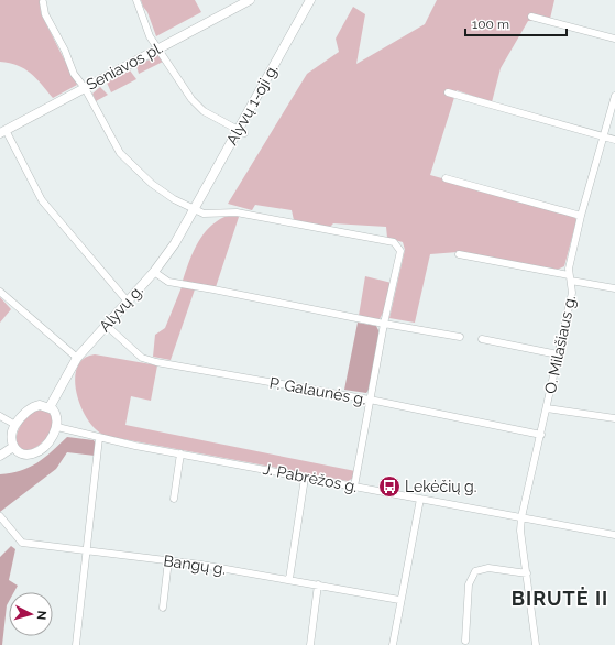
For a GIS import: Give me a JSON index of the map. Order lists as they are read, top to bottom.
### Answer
{
  "streets": {
    "main road": ["Seniavos pl.", "Alyvų 1-oji g.", "Alyvų g."],
    "street": [
      "O. Milašiaus g.",
      "P. Galaunės g.",
      "J. Pabrėžos g.",
      "Bangų g."
    ]
  },
  "crossings": [
    ["Alyvų 1-oji g.", "Alyvų g."],
    ["Alyvų g.", "P. Galaunės g."],
    ["Alyvų g.", "J. Pabrėžos g."],
    ["O. Milašiaus g.", "P. Galaunės g."],
    ["O. Milašiaus g.", "J. Pabrėžos g."]
  ],
  "districts": ["BIRUTĖ II"],
  "places": {
    "bus stop": ["Lekėčių g."]
  },
  "scale_bar": "100 m",
  "north": "right"
}
